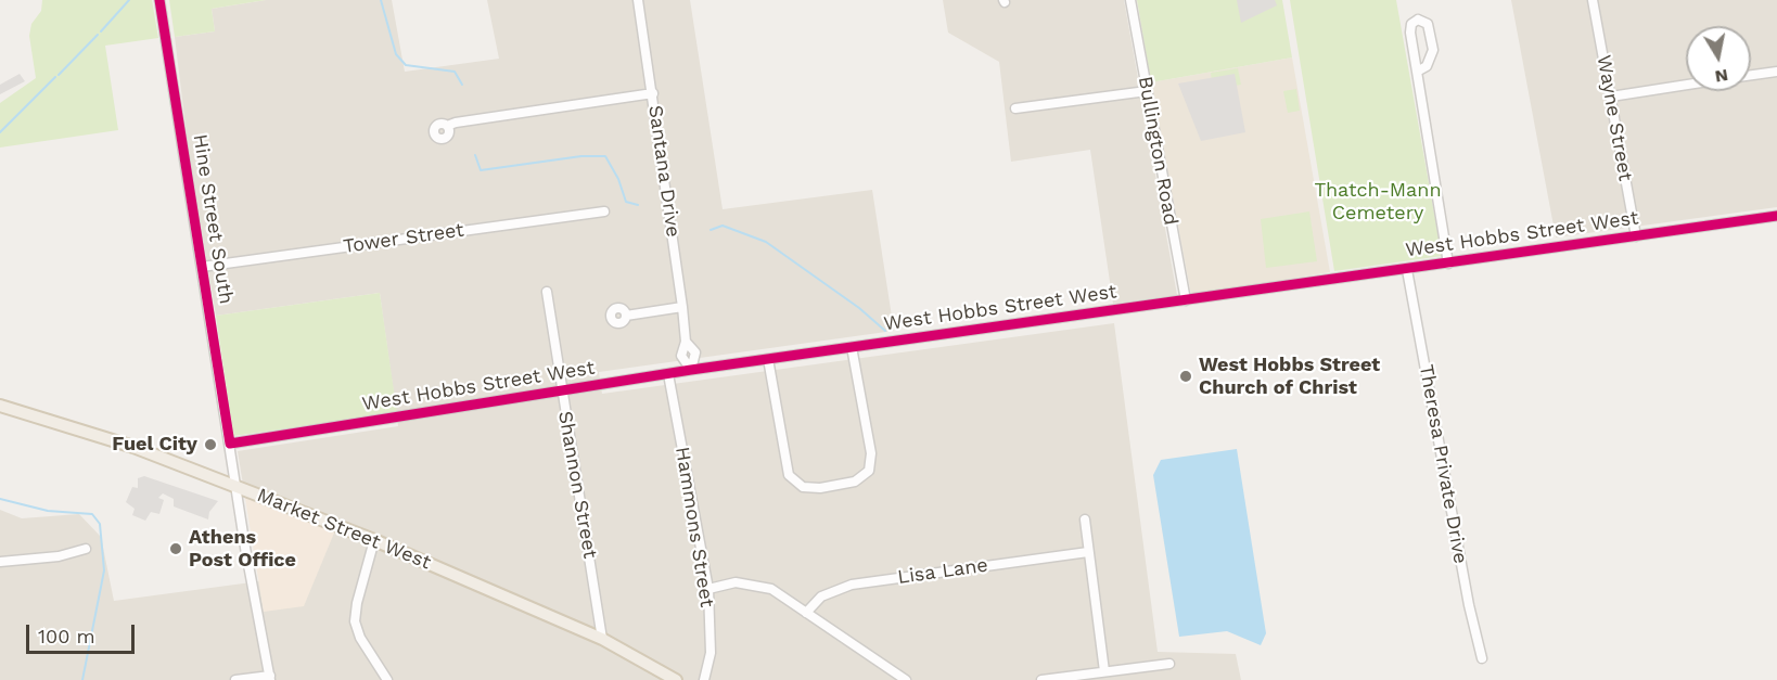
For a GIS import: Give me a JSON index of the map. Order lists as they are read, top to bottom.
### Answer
{
  "streets": {
    "main road": ["Market Street West"],
    "street": [
      "Wayne Street",
      "Bullington Road",
      "Santana Drive",
      "Hine Street South",
      "West Hobbs Street West",
      "Tower Street",
      "Theresa Private Drive",
      "Shannon Street",
      "Hammons Street",
      "Lisa Lane"
    ]
  },
  "crossings": [
    ["Wayne Street", "West Hobbs Street West"],
    ["Bullington Road", "West Hobbs Street West"],
    ["Santana Drive", "West Hobbs Street West"],
    ["Hine Street South", "West Hobbs Street West"],
    ["Hine Street South", "Tower Street"],
    ["Hine Street South", "Market Street West"],
    ["West Hobbs Street West", "Theresa Private Drive"],
    ["West Hobbs Street West", "Shannon Street"],
    ["West Hobbs Street West", "Hammons Street"],
    ["Shannon Street", "Market Street West"]
  ],
  "parks": ["Thatch-Mann Cemetery"],
  "places": ["West Hobbs Street Church of Christ", "Fuel City", "Athens Post Office"],
  "scale_bar": "100 m",
  "north": "bottom"
}
